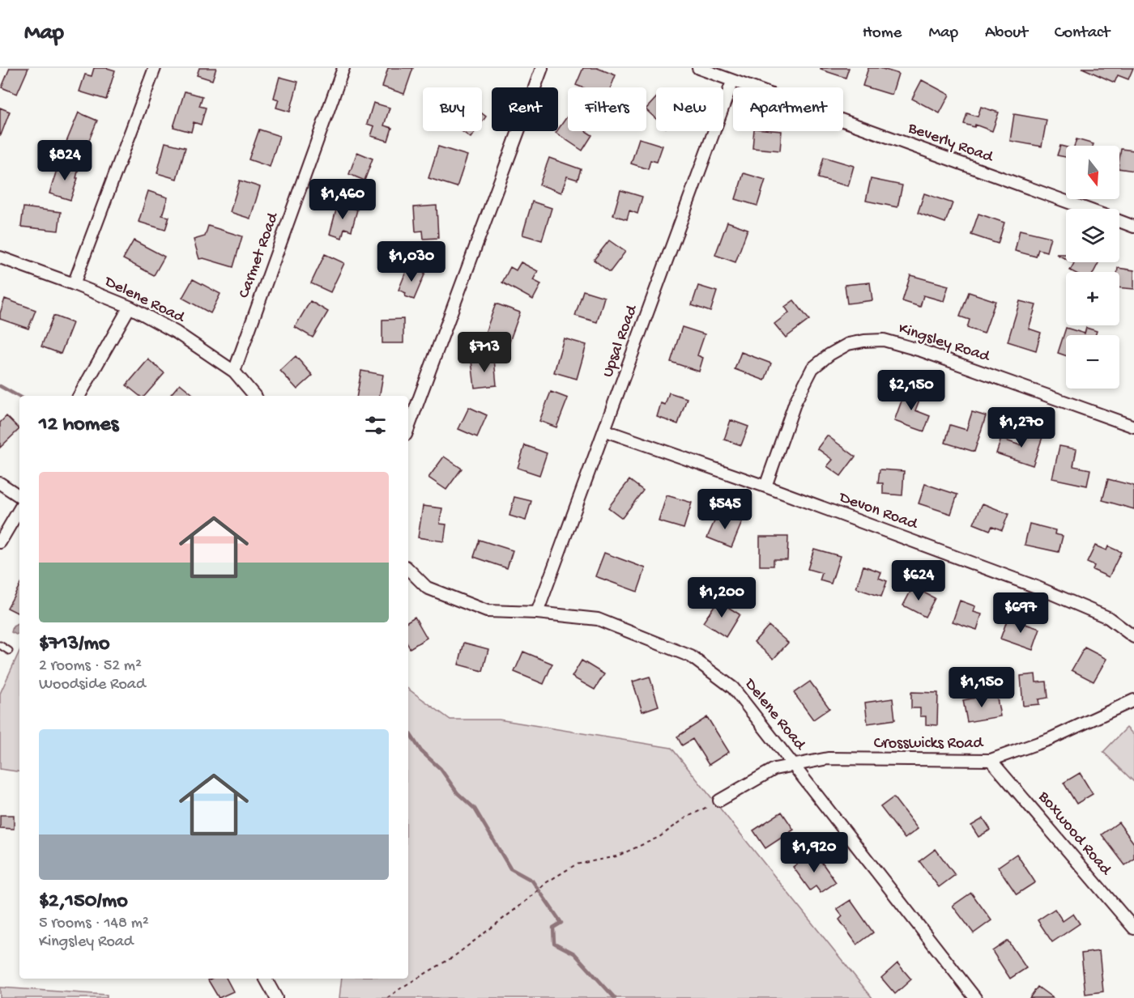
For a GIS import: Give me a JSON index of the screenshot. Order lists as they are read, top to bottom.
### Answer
{
  "streets": {
    "street": [
      "Beverly Road",
      "Carmet Road",
      "Delene Road",
      "Upsal Road",
      "Kingsley Road",
      "Devon Road",
      "Crosswicks Road",
      "Boxwood Road"
    ]
  },
  "crossings": [
    ["Beverly Road", "Upsal Road"],
    ["Carmet Road", "Delene Road"],
    ["Delene Road", "Upsal Road"],
    ["Delene Road", "Crosswicks Road"],
    ["Upsal Road", "Devon Road"],
    ["Kingsley Road", "Devon Road"],
    ["Crosswicks Road", "Boxwood Road"]
  ],
  "north": "bottom",
  "page": {
    "header": "Map",
    "nav": [
      "Home",
      "Map",
      "About",
      "Contact"
    ],
    "chip": [
      "Buy",
      "Rent",
      "Filters",
      "New",
      "Apartment"
    ],
    "price": [
      "$824",
      "$1,460",
      "$1,030",
      "$713",
      "$2,150",
      "$1,270",
      "$545",
      "$624",
      "$1,200",
      "$697",
      "$1,150",
      "$1,920"
    ],
    "map_buttons": ["+", "−"],
    "heading": "12 homes",
    "list": [
      {
        "name": "$713/mo",
        "note": "2 rooms · 52 m² · Woodside Road"
      },
      {
        "name": "$2,150/mo",
        "note": "5 rooms · 148 m² · Kingsley Road"
      }
    ]
  }
}
